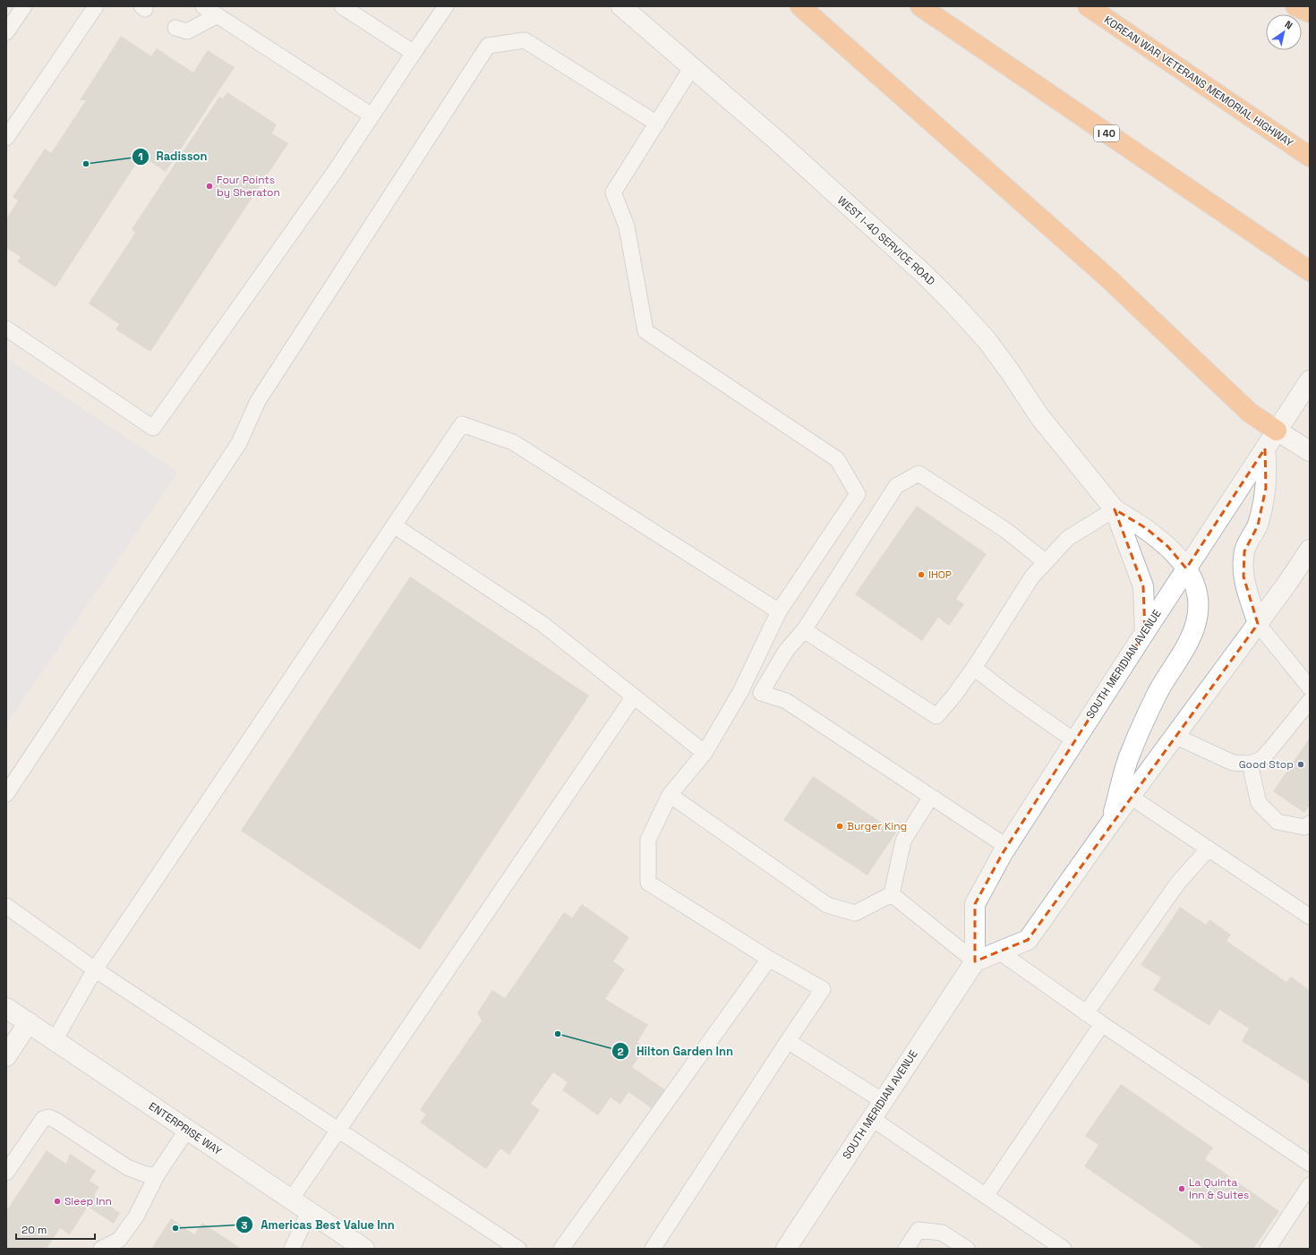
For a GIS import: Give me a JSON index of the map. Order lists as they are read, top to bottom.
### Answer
{
  "streets": {
    "highway": ["KOREAN WAR VETERANS MEMORIAL HIGHWAY", "I 40"],
    "main road": ["WEST I-40 SERVICE ROAD", "SOUTH MERIDIAN AVENUE", "ENTERPRISE WAY"]
  },
  "crossings": [
    ["WEST I-40 SERVICE ROAD", "SOUTH MERIDIAN AVENUE"]
  ],
  "places": [
    "Radisson",
    "Four Points by Sheraton",
    "IHOP",
    "Good Stop",
    "Burger King",
    "Hilton Garden Inn",
    "La Quinta Inn & Suites",
    "Sleep Inn",
    "Americas Best Value Inn"
  ],
  "scale_bar": "20 m",
  "north": "top right"
}
